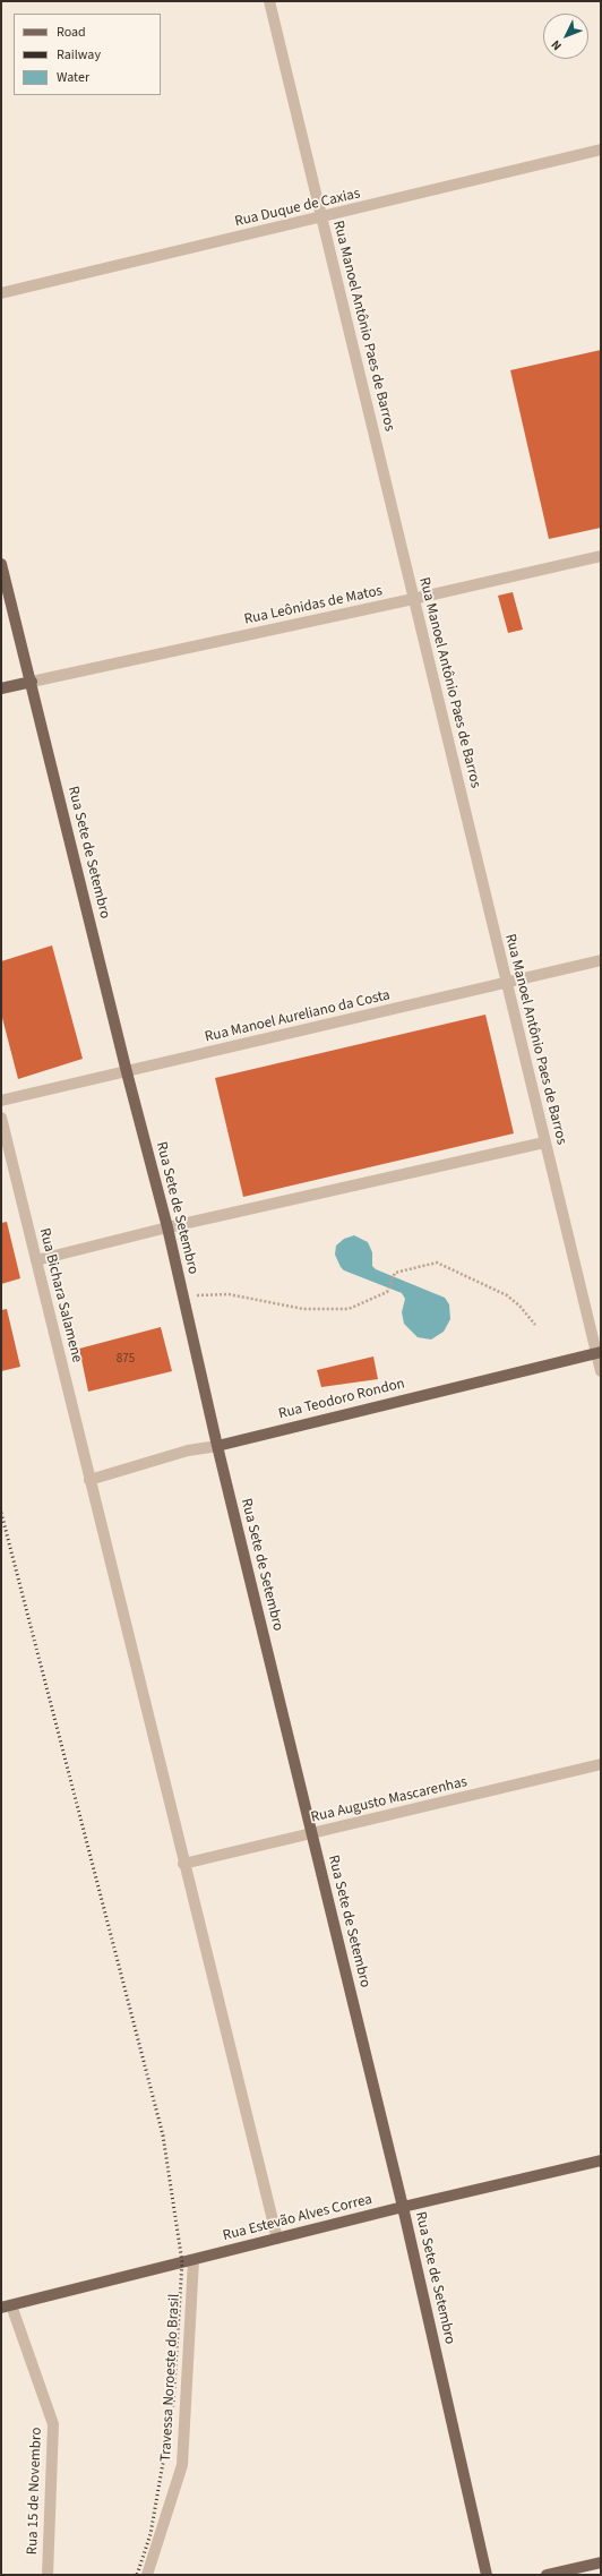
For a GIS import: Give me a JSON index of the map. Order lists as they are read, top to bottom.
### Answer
{
  "streets": {
    "main road": ["Rua Sete de Setembro", "Rua Teodoro Rondon", "Rua Estevão Alves Correa"],
    "street": [
      "Rua Duque de Caxias",
      "Rua Manoel Antônio Paes de Barros",
      "Rua Leônidas de Matos",
      "Rua Manoel Aureliano da Costa",
      "Rua Bichara Salamene",
      "Rua Augusto Mascarenhas",
      "Travessa Noroeste do Brasil",
      "Rua 15 de Novembro"
    ]
  },
  "crossings": [
    ["Rua Duque de Caxias", "Rua Manoel Antônio Paes de Barros"],
    ["Rua Manoel Antônio Paes de Barros", "Rua Leônidas de Matos"],
    ["Rua Manoel Antônio Paes de Barros", "Rua Manoel Aureliano da Costa"],
    ["Rua Manoel Antônio Paes de Barros", "Rua Teodoro Rondon"],
    ["Rua Leônidas de Matos", "Rua Sete de Setembro"],
    ["Rua Sete de Setembro", "Rua Manoel Aureliano da Costa"],
    ["Rua Sete de Setembro", "Rua Teodoro Rondon"],
    ["Rua Sete de Setembro", "Rua Augusto Mascarenhas"],
    ["Rua Sete de Setembro", "Rua Estevão Alves Correa"],
    ["Rua Bichara Salamene", "Rua Teodoro Rondon"],
    ["Rua Bichara Salamene", "Rua Augusto Mascarenhas"],
    ["Rua Bichara Salamene", "Rua Estevão Alves Correa"],
    ["Rua Estevão Alves Correa", "Travessa Noroeste do Brasil"],
    ["Rua Estevão Alves Correa", "Rua 15 de Novembro"]
  ],
  "house_numbers": ["875"],
  "legend": ["Road", "Railway", "Water"],
  "north": "bottom left"
}
